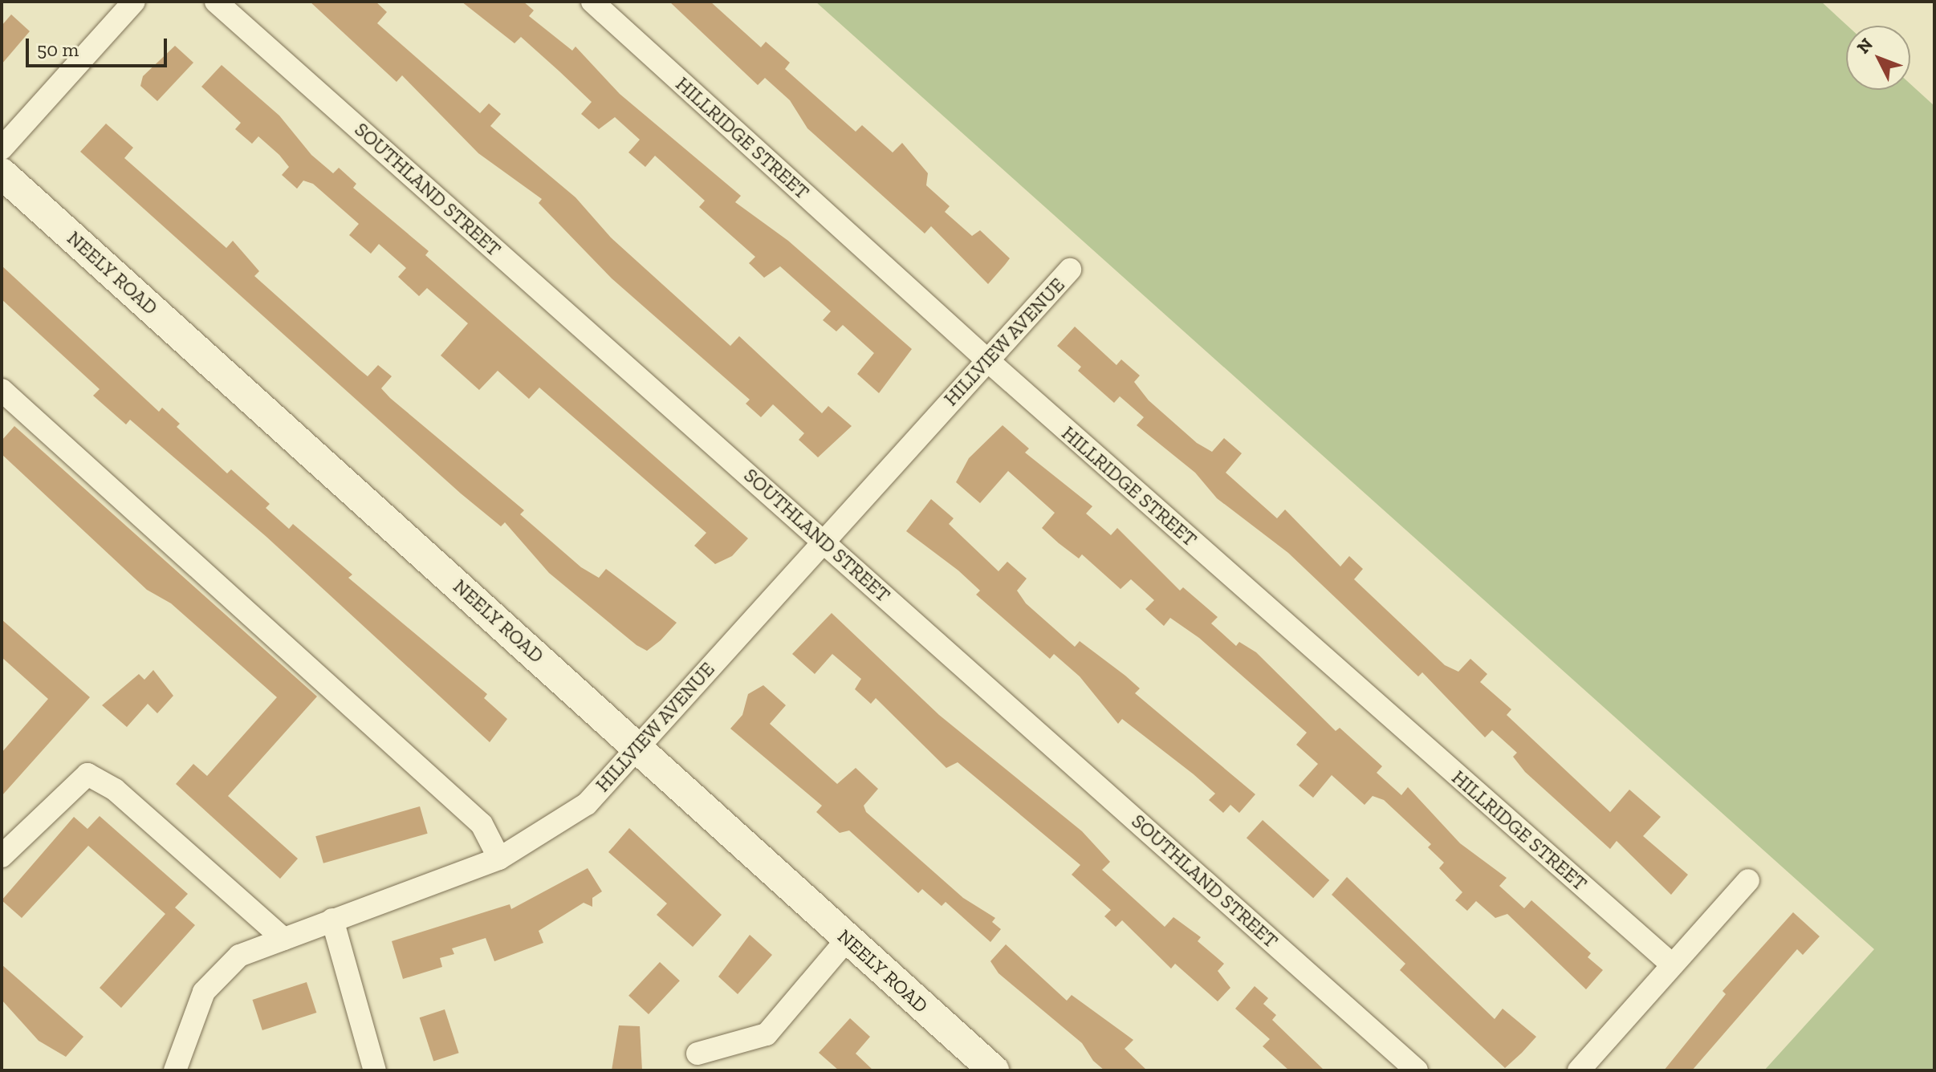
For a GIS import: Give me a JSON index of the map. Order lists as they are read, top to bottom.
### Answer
{
  "streets": {
    "street": [
      "HILLRIDGE STREET",
      "SOUTHLAND STREET",
      "NEELY ROAD",
      "HILLVIEW AVENUE"
    ]
  },
  "crossings": [
    ["HILLRIDGE STREET", "HILLVIEW AVENUE"],
    ["SOUTHLAND STREET", "HILLVIEW AVENUE"],
    ["NEELY ROAD", "HILLVIEW AVENUE"]
  ],
  "scale_bar": "50 m",
  "north": "top left"
}
